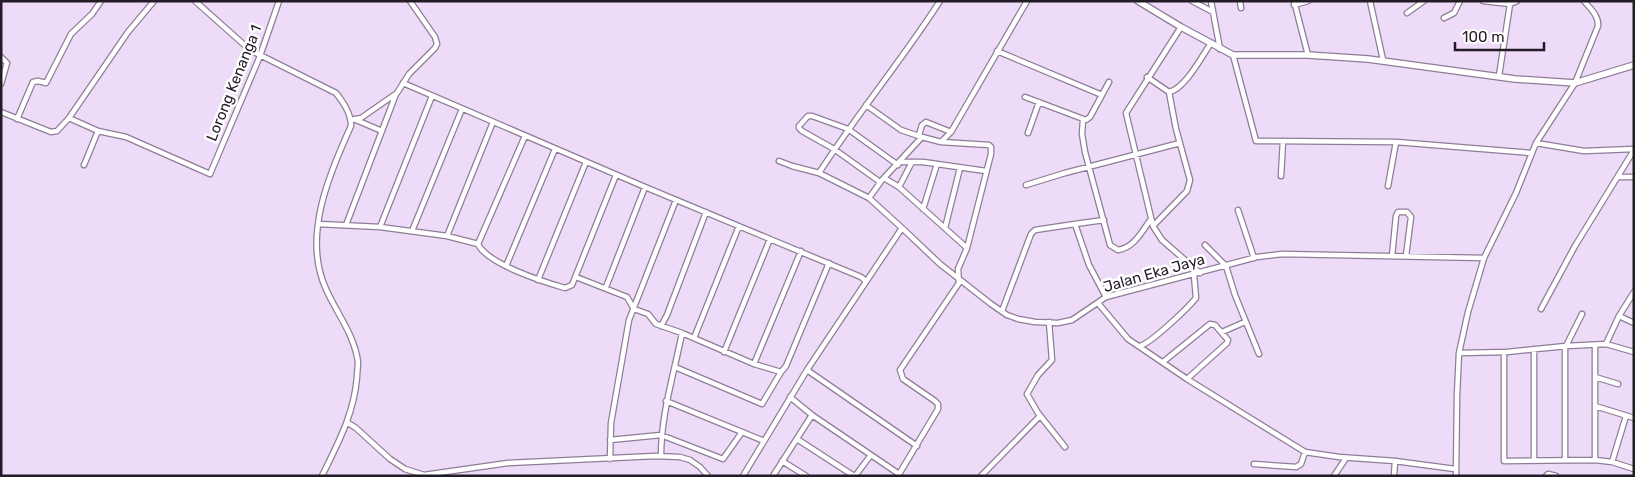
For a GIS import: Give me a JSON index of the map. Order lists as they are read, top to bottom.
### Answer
{
  "streets": {
    "street": ["Lorong Kenanga 1", "Jalan Eka Jaya"]
  },
  "scale_bar": "100 m"
}
